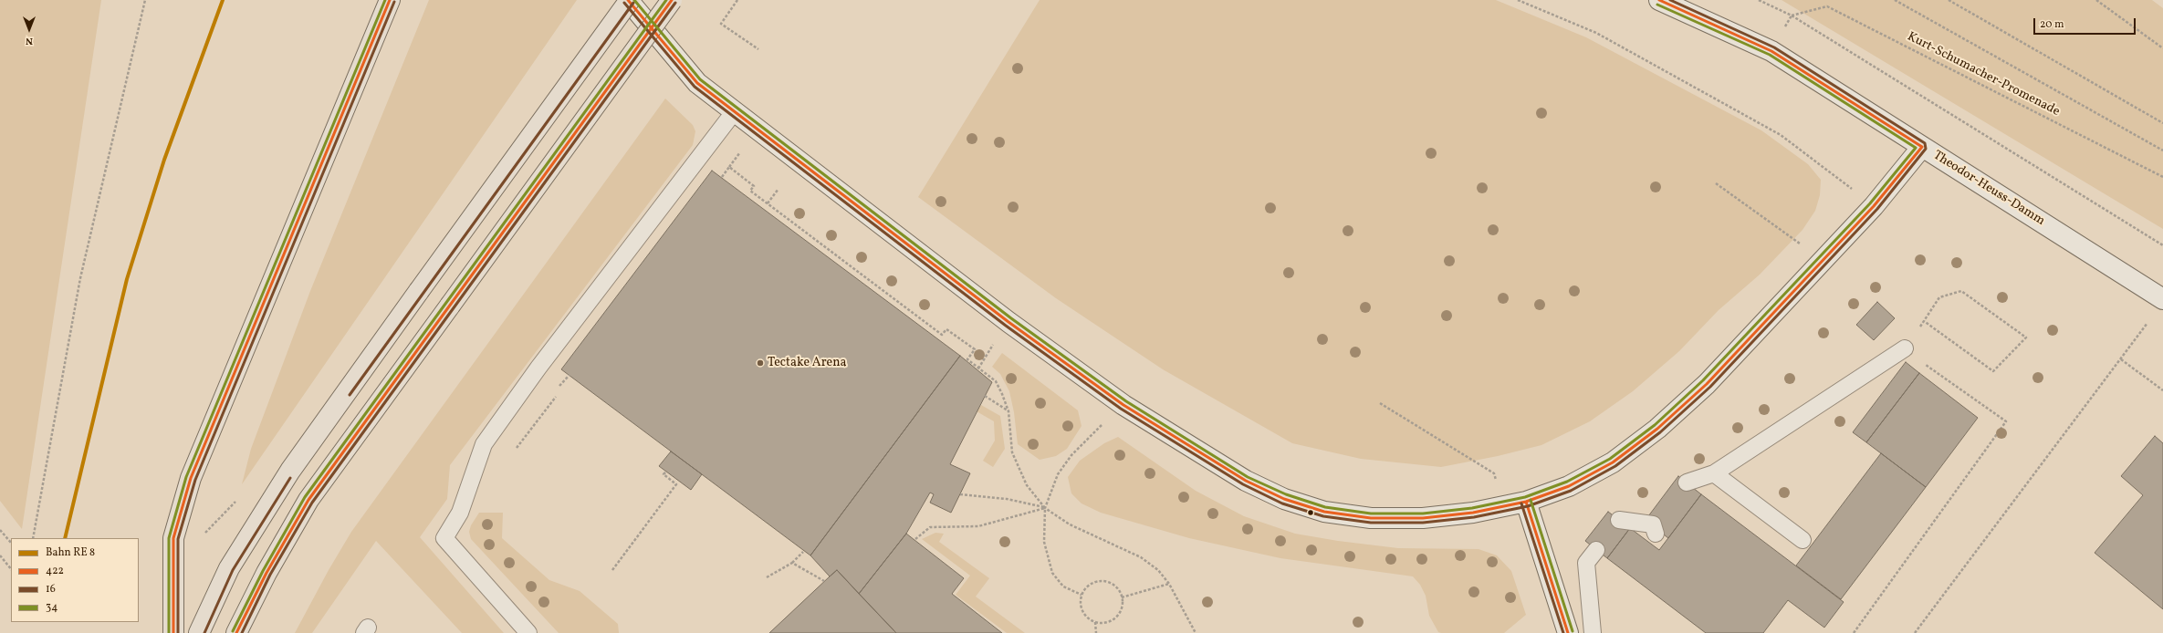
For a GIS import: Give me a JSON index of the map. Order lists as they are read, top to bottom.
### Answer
{
  "streets": {
    "main road": ["Theodor-Heuss-Damm"],
    "path": ["Kurt-Schumacher-Promenade"]
  },
  "places": ["Tectake Arena"],
  "lines": ["transit line 422", "transit line 16", "transit line 34"],
  "legend": [
    "Bahn RE 8",
    "422",
    "16",
    "34"
  ],
  "scale_bar": "20 m",
  "north": "bottom"
}
